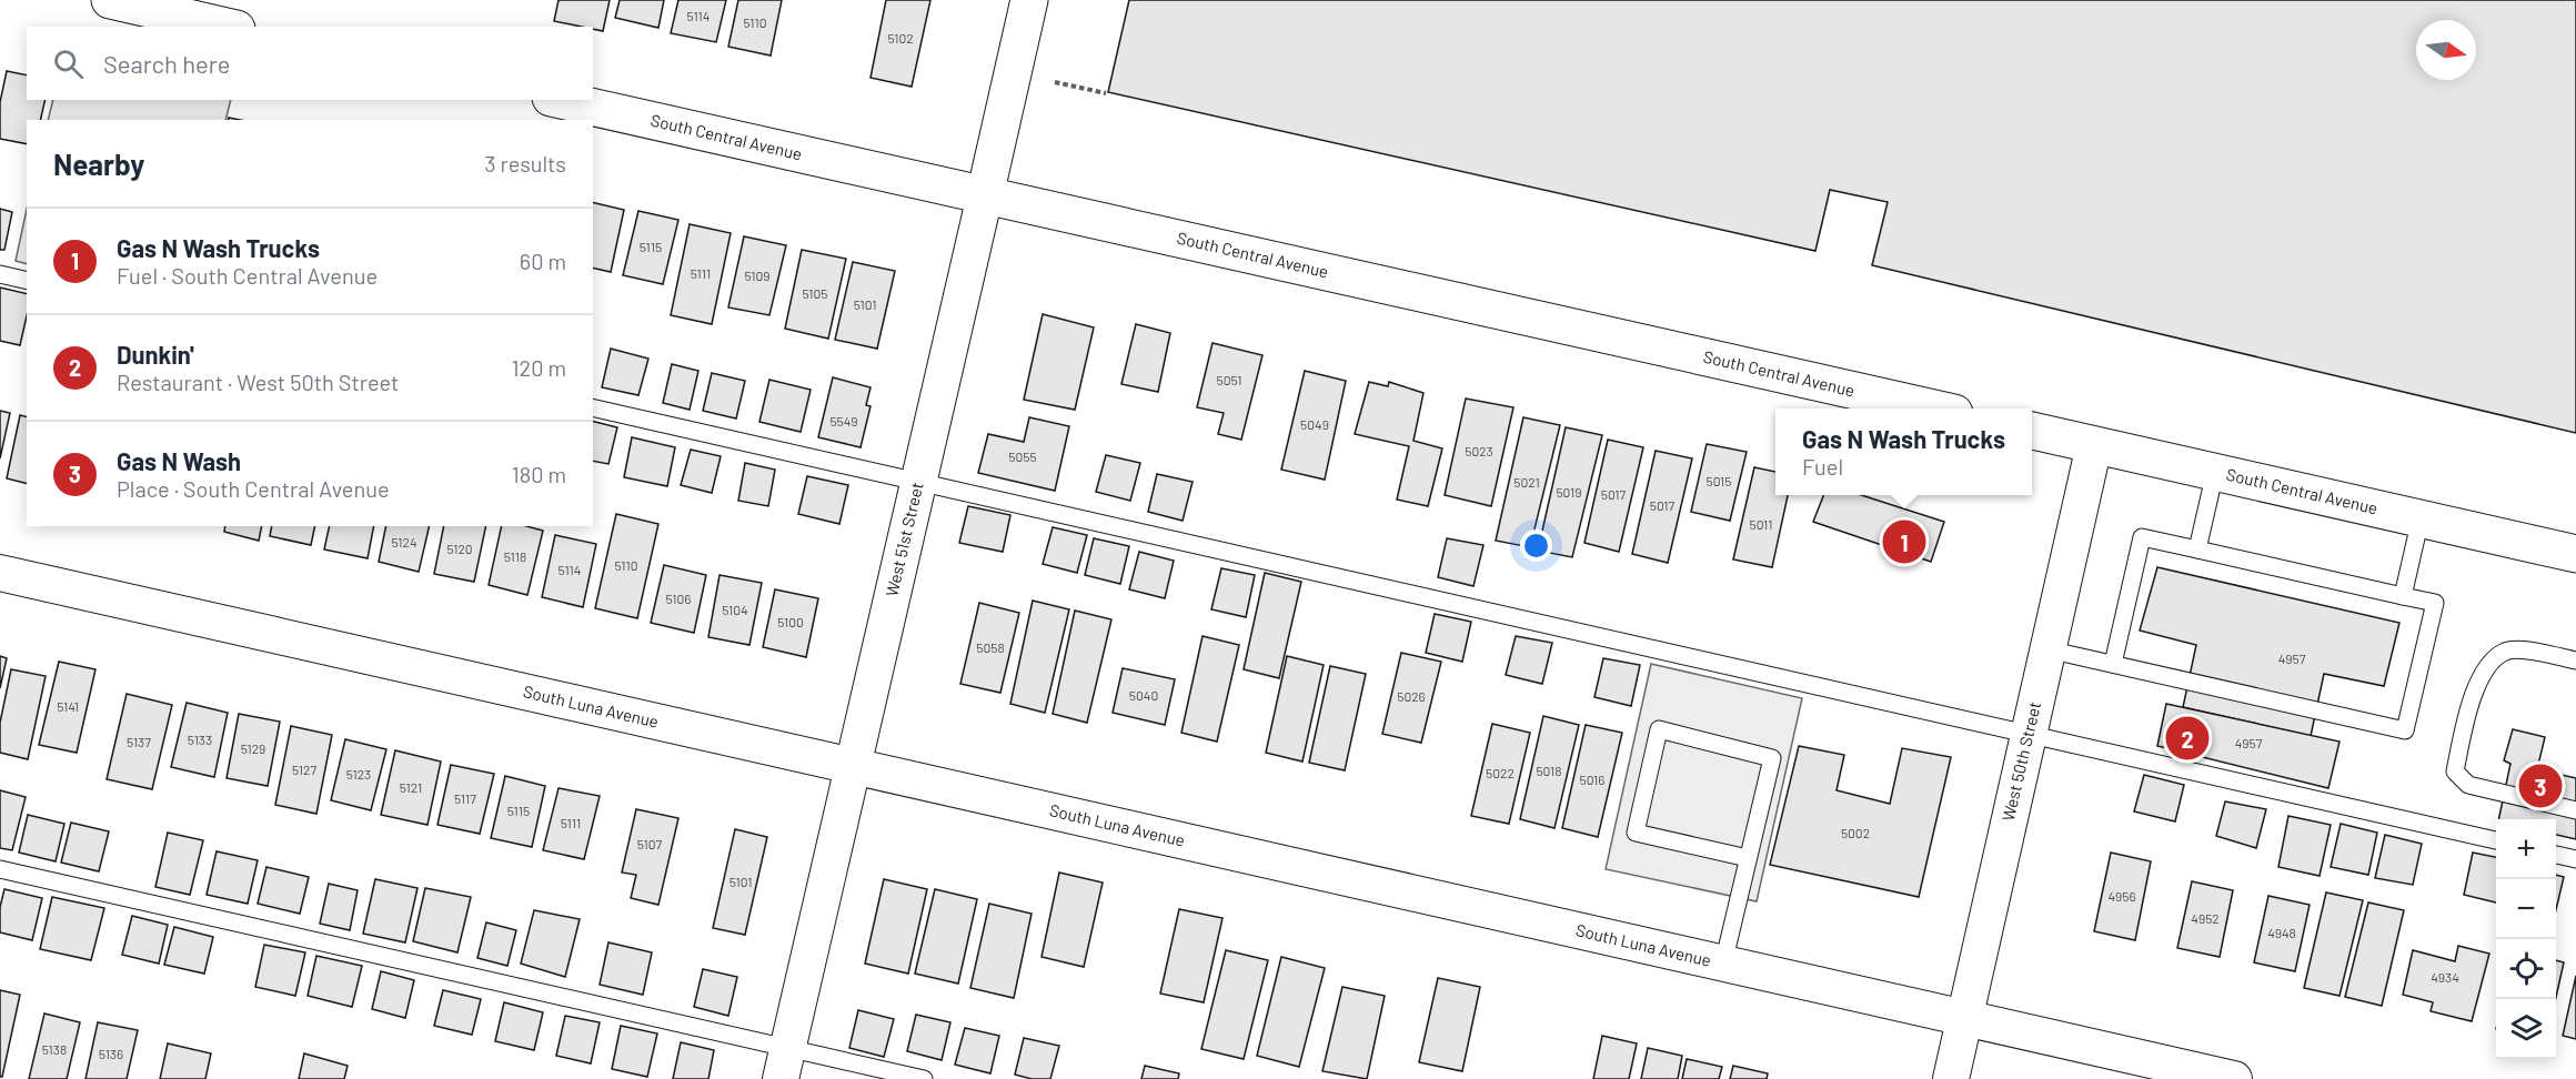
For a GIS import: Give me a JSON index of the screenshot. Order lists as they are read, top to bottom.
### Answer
{
  "streets": {
    "main road": ["South Central Avenue", "West 51st Street"],
    "street": ["South Luna Avenue", "West 50th Street"]
  },
  "crossings": [
    ["South Central Avenue", "West 51st Street"],
    ["South Central Avenue", "West 50th Street"],
    ["West 51st Street", "South Luna Avenue"],
    ["South Luna Avenue", "West 50th Street"]
  ],
  "house_numbers": [
    "5114",
    "5110",
    "5102",
    "5115",
    "5111",
    "5109",
    "5105",
    "5101",
    "5051",
    "5549",
    "5049",
    "5023",
    "5055",
    "5015",
    "5021",
    "5019",
    "5017",
    "5017",
    "5011",
    "5124",
    "5120",
    "5118",
    "5110",
    "5114",
    "5106",
    "5104",
    "5100",
    "5058",
    "4957",
    "5040",
    "5026",
    "5141",
    "5133",
    "5137",
    "4957",
    "5129",
    "5127",
    "5018",
    "5022",
    "5123",
    "5016",
    "5121",
    "5117",
    "5115",
    "5111",
    "5002",
    "5107",
    "5101",
    "4956",
    "4952",
    "4948",
    "4934",
    "5138",
    "5136"
  ],
  "north": "right",
  "page": {
    "search": "Search here",
    "heading": ["Nearby", "3 results"],
    "list": [
      {
        "mark": "1",
        "name": "Gas N Wash Trucks",
        "note": "Fuel · South Central Avenue",
        "value": "60 m"
      },
      {
        "mark": "2",
        "name": "Dunkin'",
        "note": "Restaurant · West 50th Street",
        "value": "120 m"
      },
      {
        "mark": "3",
        "name": "Gas N Wash",
        "note": "Place · South Central Avenue",
        "value": "180 m"
      }
    ],
    "popup": ["Gas N Wash Trucks", "Fuel"],
    "pins": ["1", "2", "3"],
    "map_buttons": ["+", "−"]
  }
}
